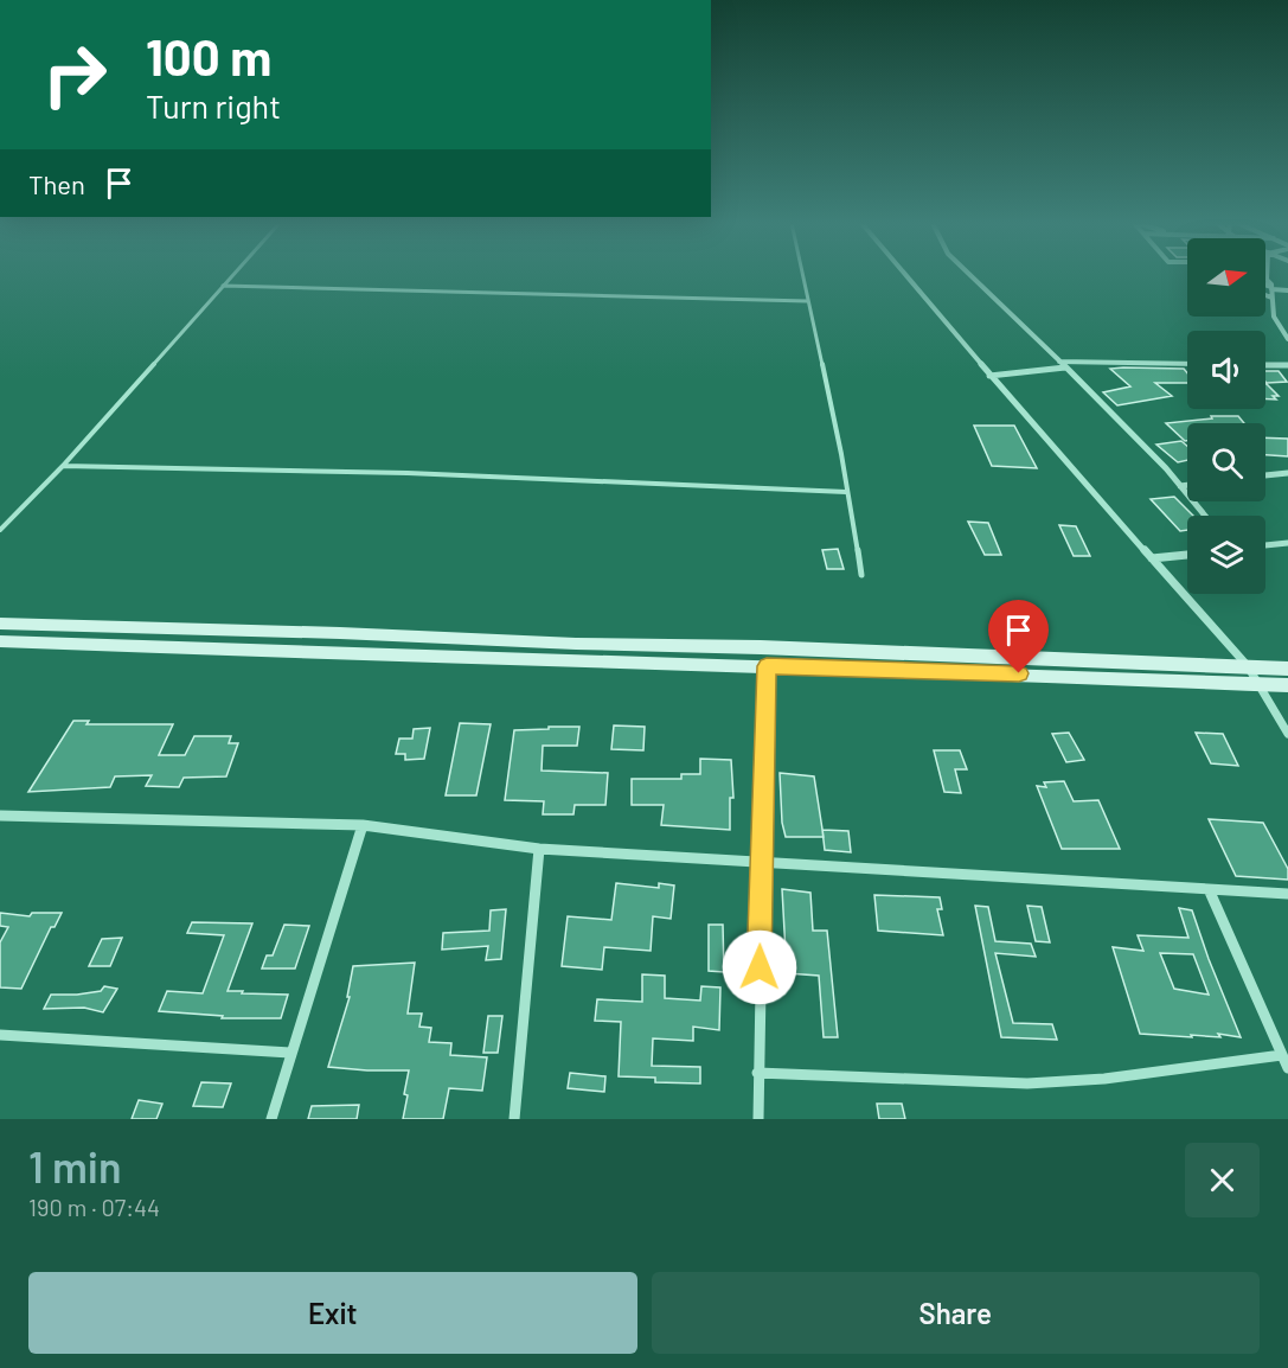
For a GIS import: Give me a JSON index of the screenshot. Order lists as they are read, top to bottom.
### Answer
{
  "north": "right",
  "page": {
    "turn": ["100 m", "Turn right"],
    "then": "Then",
    "heading": ["1 min", "190 m · 07:44"],
    "buttons": ["Exit", "Share"]
  }
}
